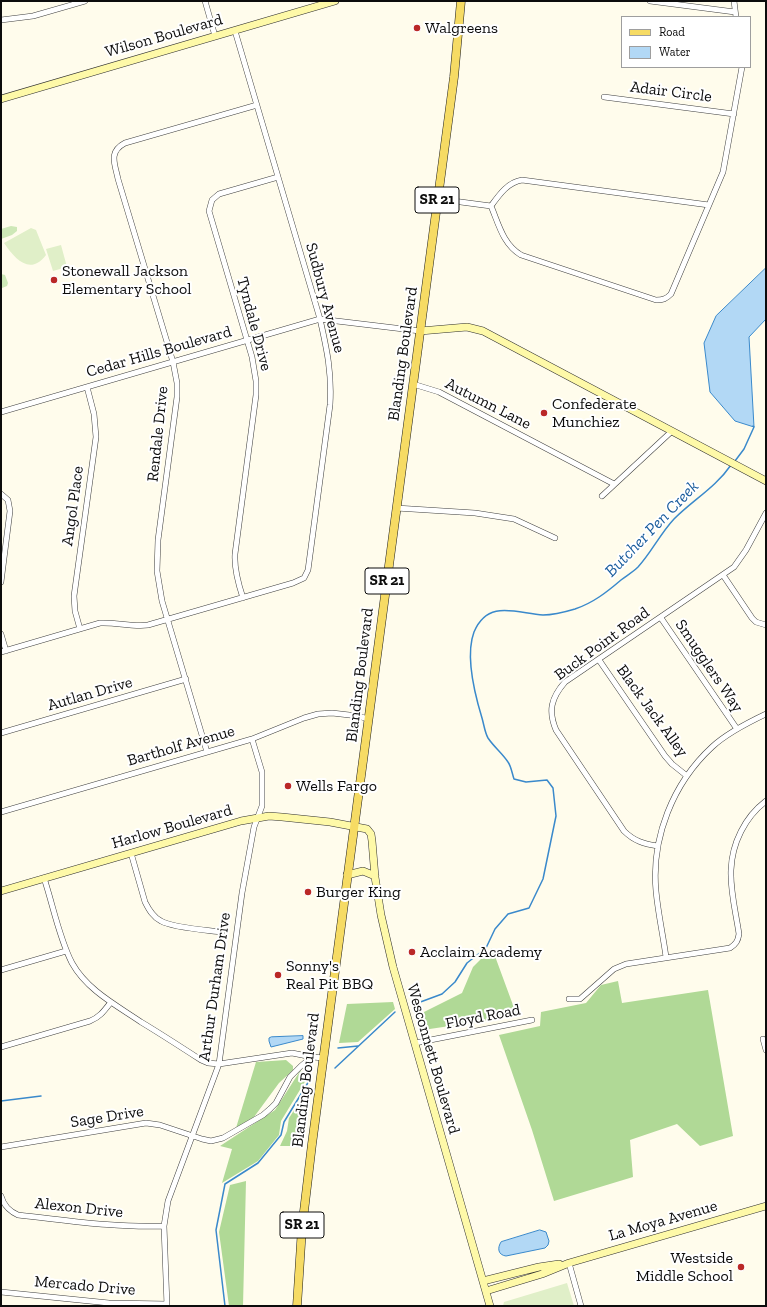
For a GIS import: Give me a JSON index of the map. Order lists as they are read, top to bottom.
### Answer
{
  "streets": {
    "main road": ["SR 21", "Blanding Boulevard"],
    "street": [
      "Wilson Boulevard",
      "Adair Circle",
      "Sudbury Avenue",
      "Tyndale Drive",
      "Cedar Hills Boulevard",
      "Autumn Lane",
      "Rendale Drive",
      "Angol Place",
      "Buck Point Road",
      "Smugglers Way",
      "Autlan Drive",
      "Black Jack Alley",
      "Bartholf Avenue",
      "Harlow Boulevard",
      "Arthur Durham Drive",
      "Floyd Road",
      "Wesconnett Boulevard",
      "Sage Drive",
      "Alexon Drive",
      "La Moya Avenue",
      "Mercado Drive"
    ]
  },
  "crossings": [
    ["Wilson Boulevard", "Sudbury Avenue"],
    ["Sudbury Avenue", "Tyndale Drive"],
    ["Sudbury Avenue", "Cedar Hills Boulevard"],
    ["Sudbury Avenue", "Rendale Drive"],
    ["Tyndale Drive", "Cedar Hills Boulevard"],
    ["Cedar Hills Boulevard", "Blanding Boulevard"],
    ["Cedar Hills Boulevard", "Rendale Drive"],
    ["Cedar Hills Boulevard", "Angol Place"],
    ["Blanding Boulevard", "Autumn Lane"],
    ["Blanding Boulevard", "Bartholf Avenue"],
    ["Blanding Boulevard", "Harlow Boulevard"],
    ["Blanding Boulevard", "Wesconnett Boulevard"],
    ["Rendale Drive", "Autlan Drive"],
    ["Rendale Drive", "Bartholf Avenue"],
    ["Buck Point Road", "Smugglers Way"],
    ["Buck Point Road", "Black Jack Alley"],
    ["Bartholf Avenue", "Arthur Durham Drive"],
    ["Harlow Boulevard", "Arthur Durham Drive"],
    ["Harlow Boulevard", "Wesconnett Boulevard"],
    ["Arthur Durham Drive", "Sage Drive"],
    ["Arthur Durham Drive", "Alexon Drive"],
    ["Arthur Durham Drive", "Mercado Drive"],
    ["Floyd Road", "Wesconnett Boulevard"],
    ["Wesconnett Boulevard", "La Moya Avenue"]
  ],
  "water": ["Butcher Pen Creek"],
  "places": [
    "Walgreens",
    "Stonewall Jackson Elementary School",
    "Confederate Munchiez",
    "Wells Fargo",
    "Burger King",
    "Acclaim Academy",
    "Sonny's Real Pit BBQ",
    "Westside Middle School"
  ],
  "legend": ["Road", "Water"]
}
